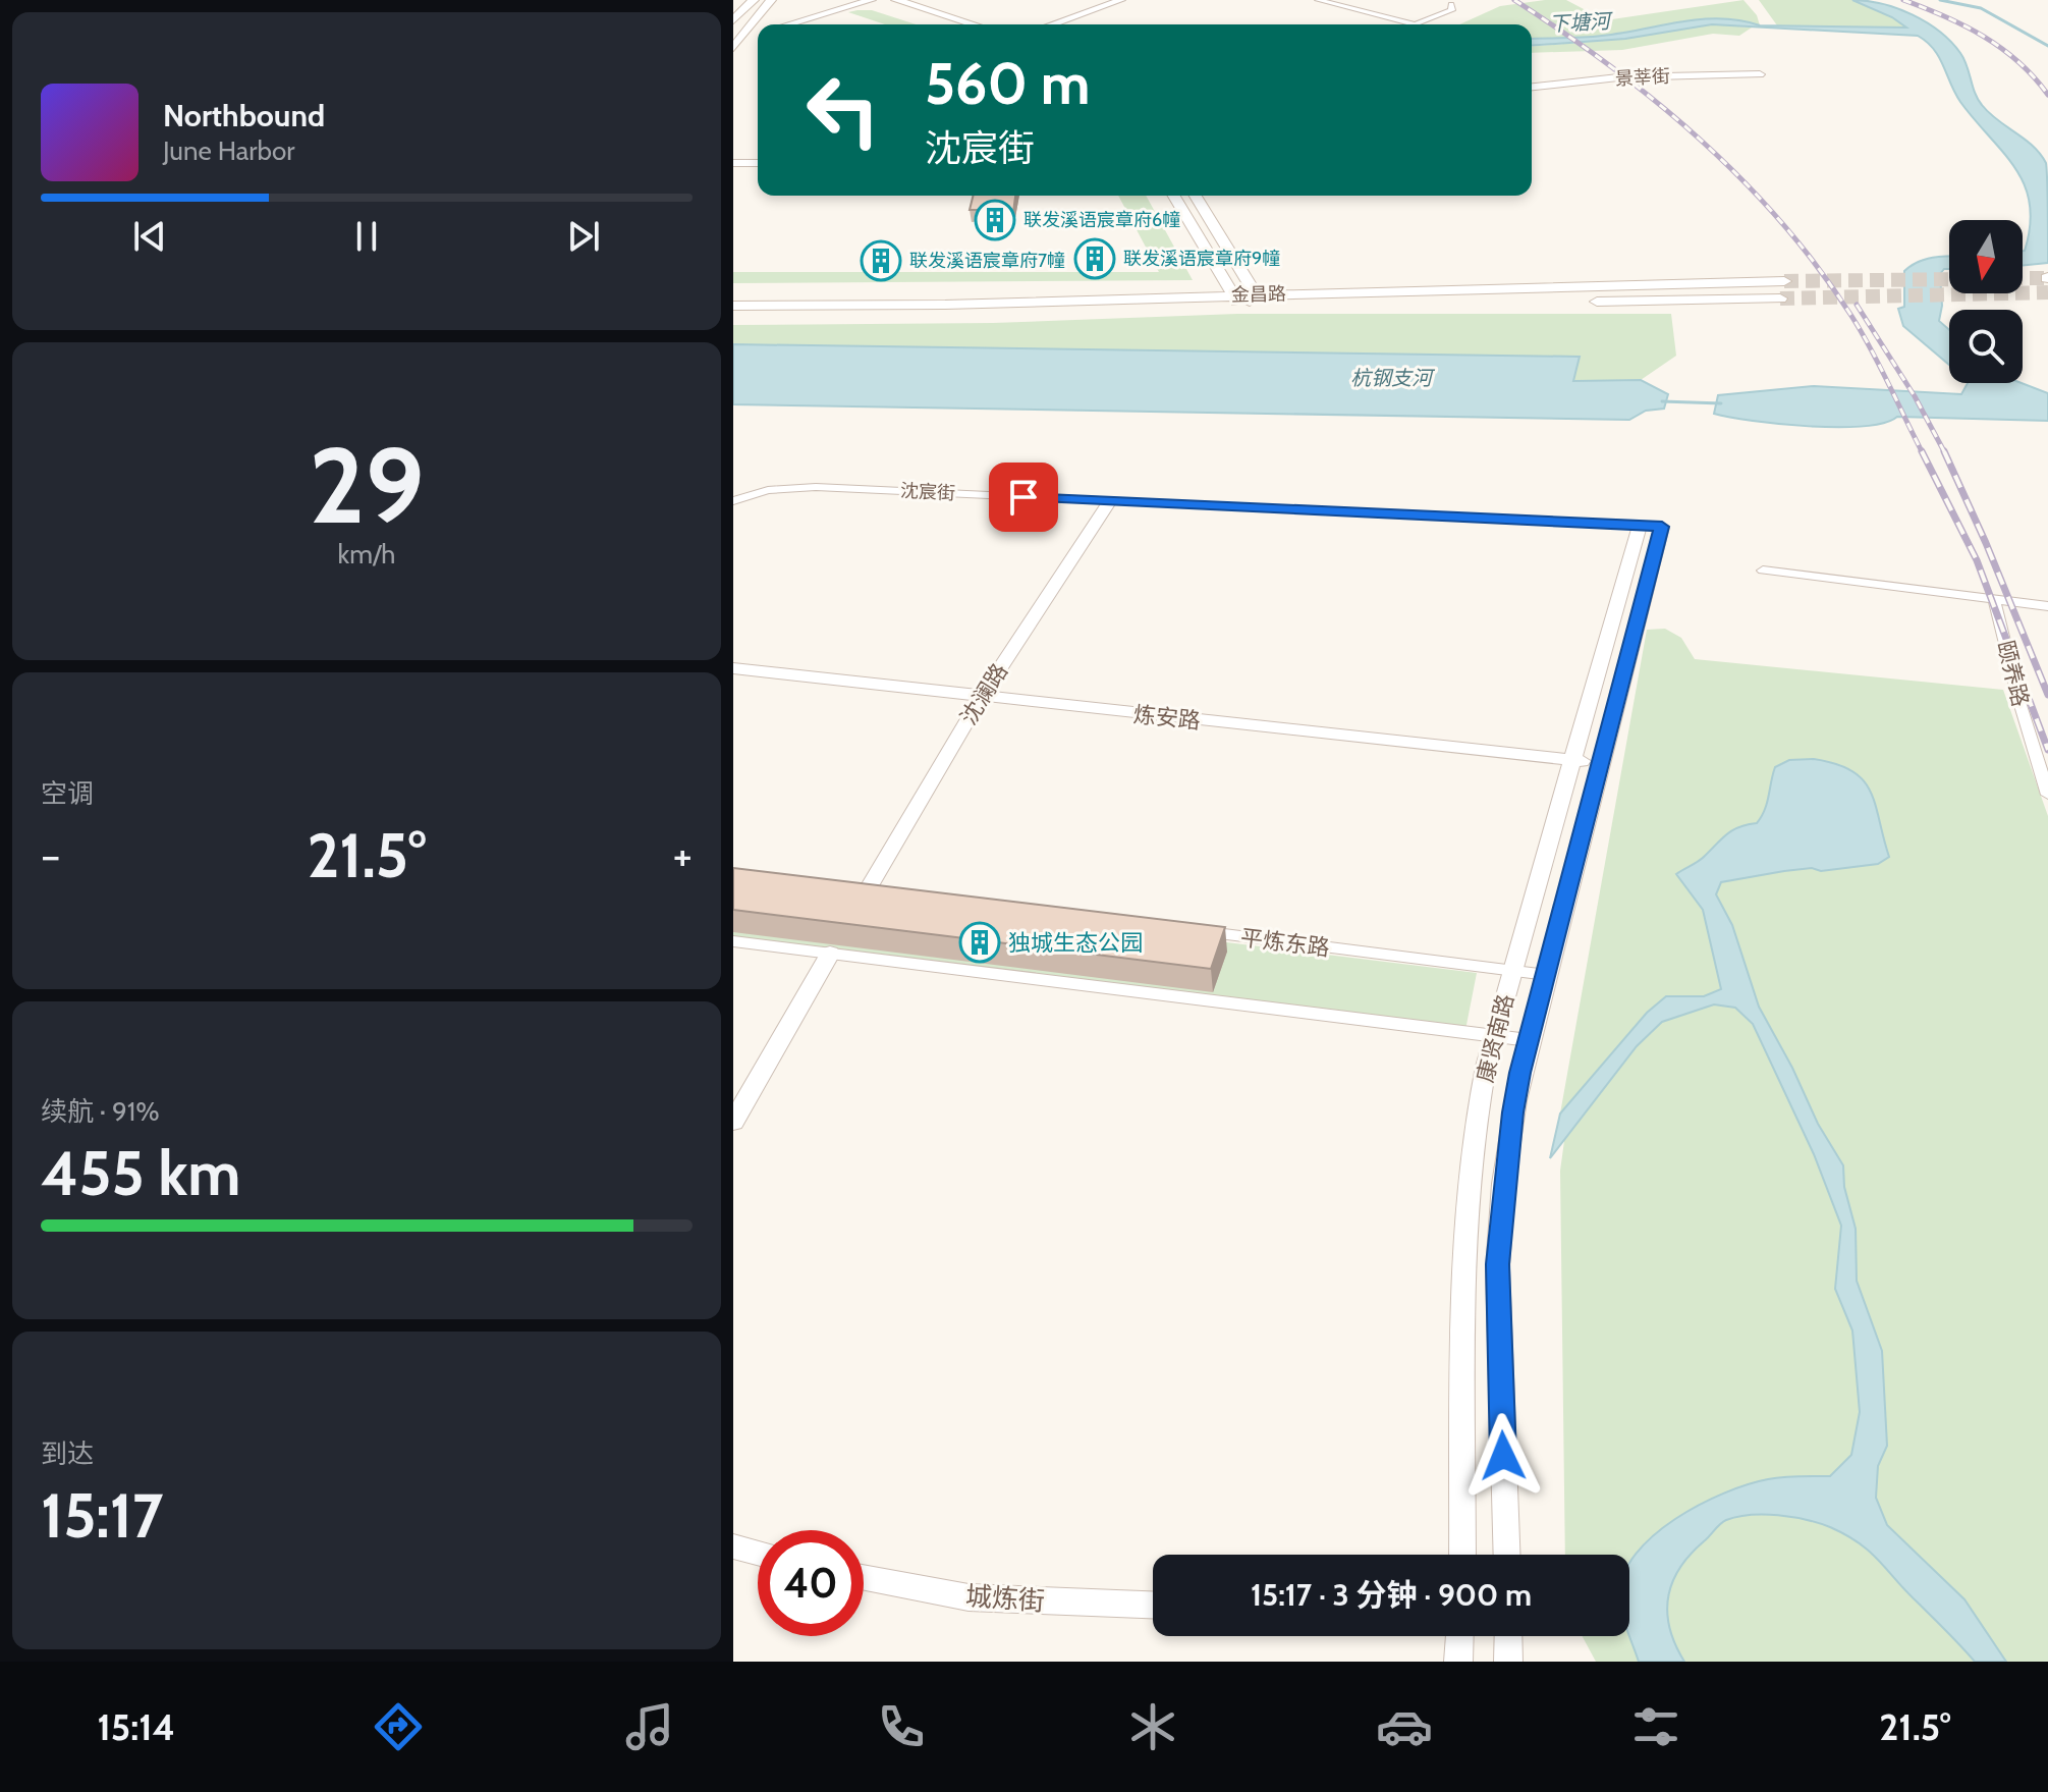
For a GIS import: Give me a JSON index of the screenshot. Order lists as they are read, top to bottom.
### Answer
{
  "streets": {
    "main road": ["金昌路"],
    "street": [
      "景莘街",
      "沈宸街",
      "颐养路",
      "沈澜路",
      "炼安路",
      "平炼东路",
      "康贤南路",
      "城炼街"
    ]
  },
  "crossings": [
    ["沈宸街", "沈澜路"],
    ["沈宸街", "康贤南路"],
    ["沈澜路", "炼安路"],
    ["炼安路", "康贤南路"],
    ["平炼东路", "康贤南路"]
  ],
  "water": ["下塘河", "杭钢支河"],
  "places": {
    "building": [
      "联发溪语宸章府6幢",
      "联发溪语宸章府9幢",
      "联发溪语宸章府7幢",
      "独城生态公园"
    ]
  },
  "north": "bottom",
  "page": {
    "turn": ["560 m", "沈宸街"],
    "song": ["Northbound", "June Harbor"],
    "tile": [
      ["29", "km/h"],
      "空调",
      ["续航 · 91%", "455 km"],
      ["到达", "15:17"]
    ],
    "heat": ["−", "21.5°", "+"],
    "limit": "40",
    "trip": "15:17 · 3 分钟 · 900 m",
    "tabs": ["15:14", "21.5°"]
  }
}
